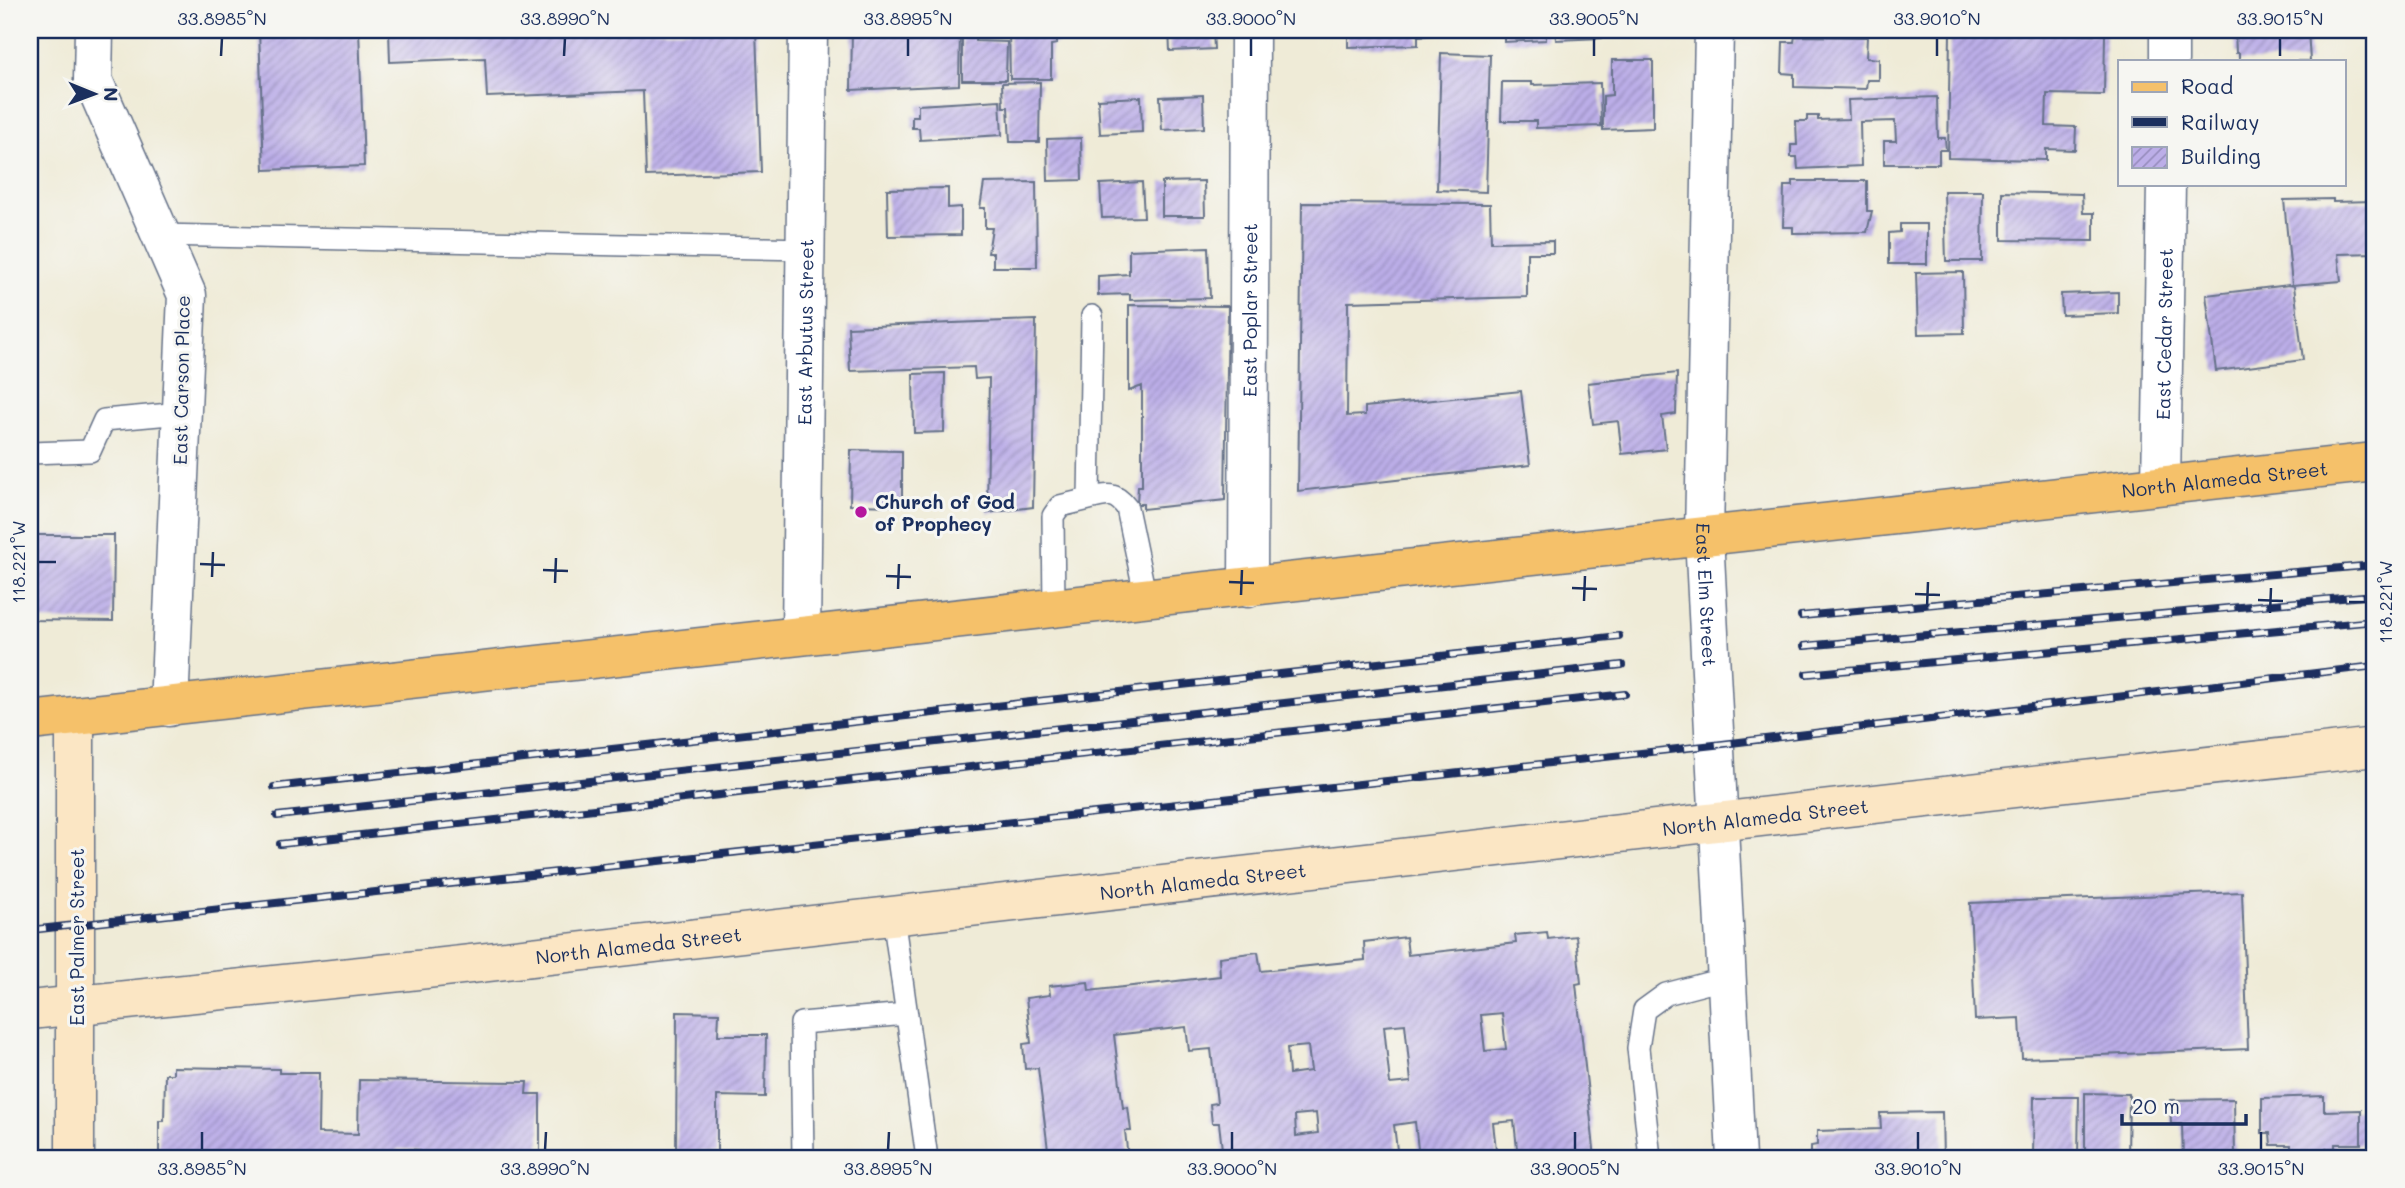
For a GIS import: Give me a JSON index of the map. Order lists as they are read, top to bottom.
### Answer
{
  "streets": {
    "main road": ["North Alameda Street"],
    "street": [
      "East Poplar Street",
      "East Arbutus Street",
      "East Cedar Street",
      "East Carson Place",
      "East Elm Street",
      "East Palmer Street"
    ]
  },
  "crossings": [
    ["East Poplar Street", "North Alameda Street"],
    ["East Arbutus Street", "North Alameda Street"],
    ["East Cedar Street", "North Alameda Street"],
    ["East Carson Place", "North Alameda Street"],
    ["North Alameda Street", "East Elm Street"],
    ["North Alameda Street", "East Palmer Street"]
  ],
  "places": ["Church of God of Prophecy"],
  "legend": ["Road", "Railway", "Building"],
  "scale_bar": "20 m",
  "north": "right",
  "coordinates": [
    "33.8985°N",
    "33.8990°N",
    "33.8995°N",
    "33.9000°N",
    "33.9005°N",
    "33.9010°N",
    "33.9015°N",
    "118.221°W"
  ]
}
